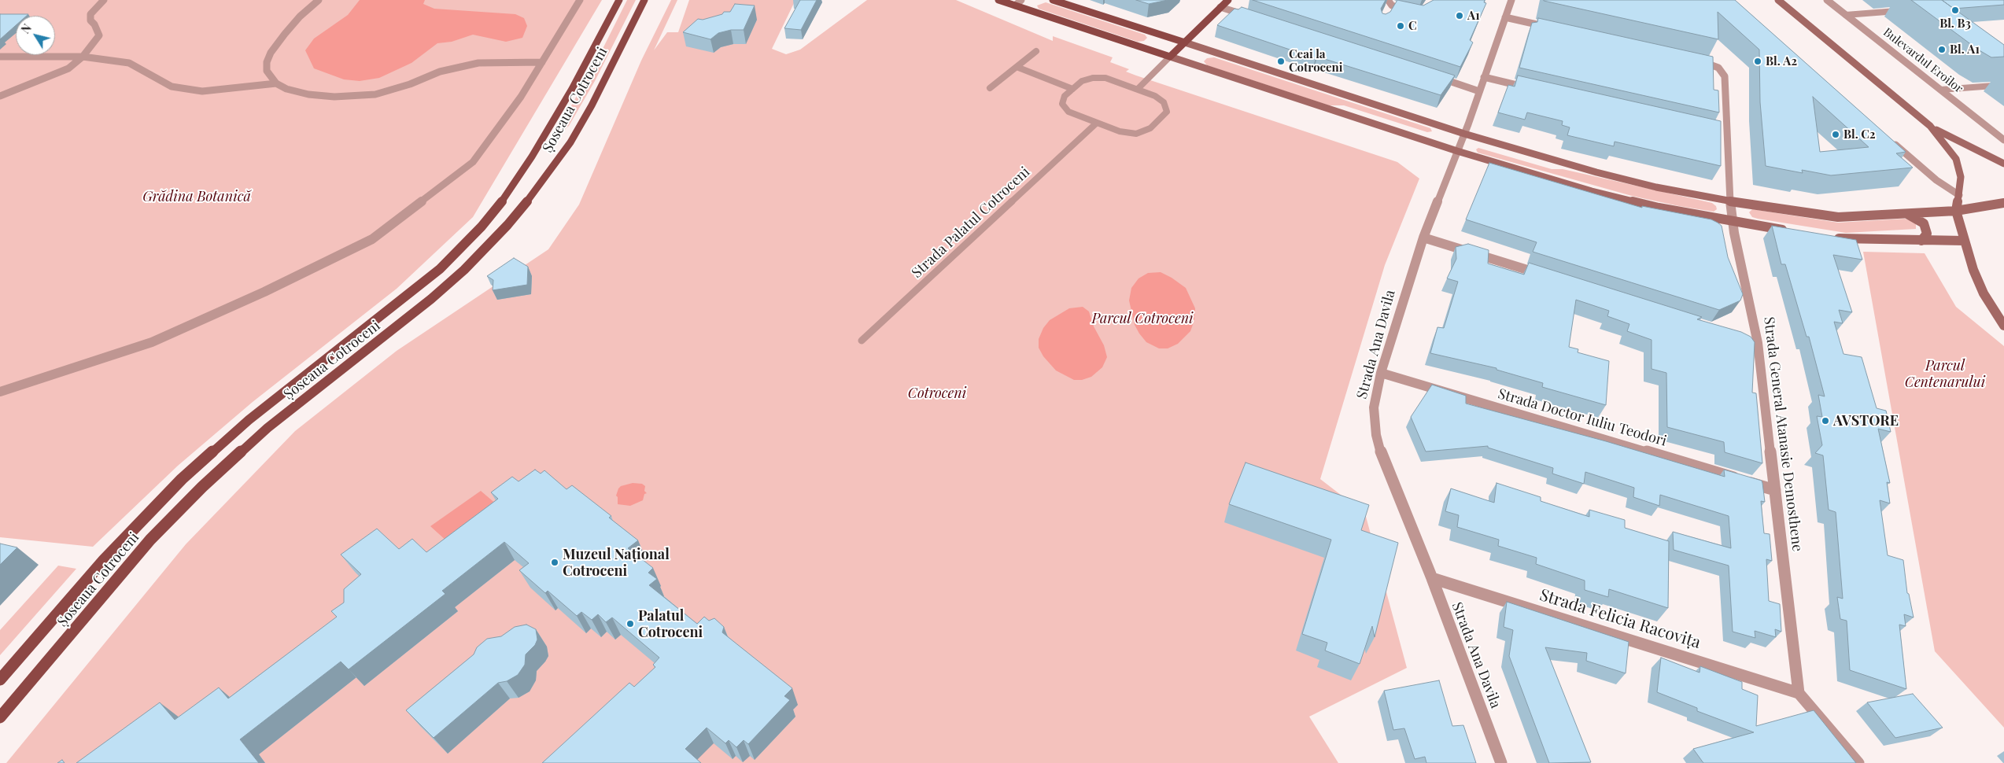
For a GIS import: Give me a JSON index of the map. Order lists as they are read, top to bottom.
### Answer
{
  "streets": {
    "main road": ["Șoseaua Cotroceni"],
    "street": [
      "Bulevardul Eroilor",
      "Strada Ana Davila",
      "Strada Doctor Iuliu Teodori",
      "Strada General Atanasie Demosthene",
      "Strada Felicia Racovița"
    ],
    "lane": ["Strada Palatul Cotroceni"]
  },
  "crossings": [
    ["Strada Ana Davila", "Strada Doctor Iuliu Teodori"],
    ["Strada Ana Davila", "Strada Felicia Racovița"],
    ["Strada Doctor Iuliu Teodori", "Strada General Atanasie Demosthene"],
    ["Strada General Atanasie Demosthene", "Strada Felicia Racovița"]
  ],
  "parks": [
    "Grădina Botanică",
    "Parcul Cotroceni",
    "Parcul Centenarului",
    "Cotroceni"
  ],
  "places": [
    "Bl. B3",
    "A1",
    "C",
    "Bl. A1",
    "Ceai la Cotroceni",
    "Bl. A2",
    "Bl. C2",
    "AVSTORE",
    "Muzeul Național Cotroceni",
    "Palatul Cotroceni"
  ],
  "north": "top left"
}
